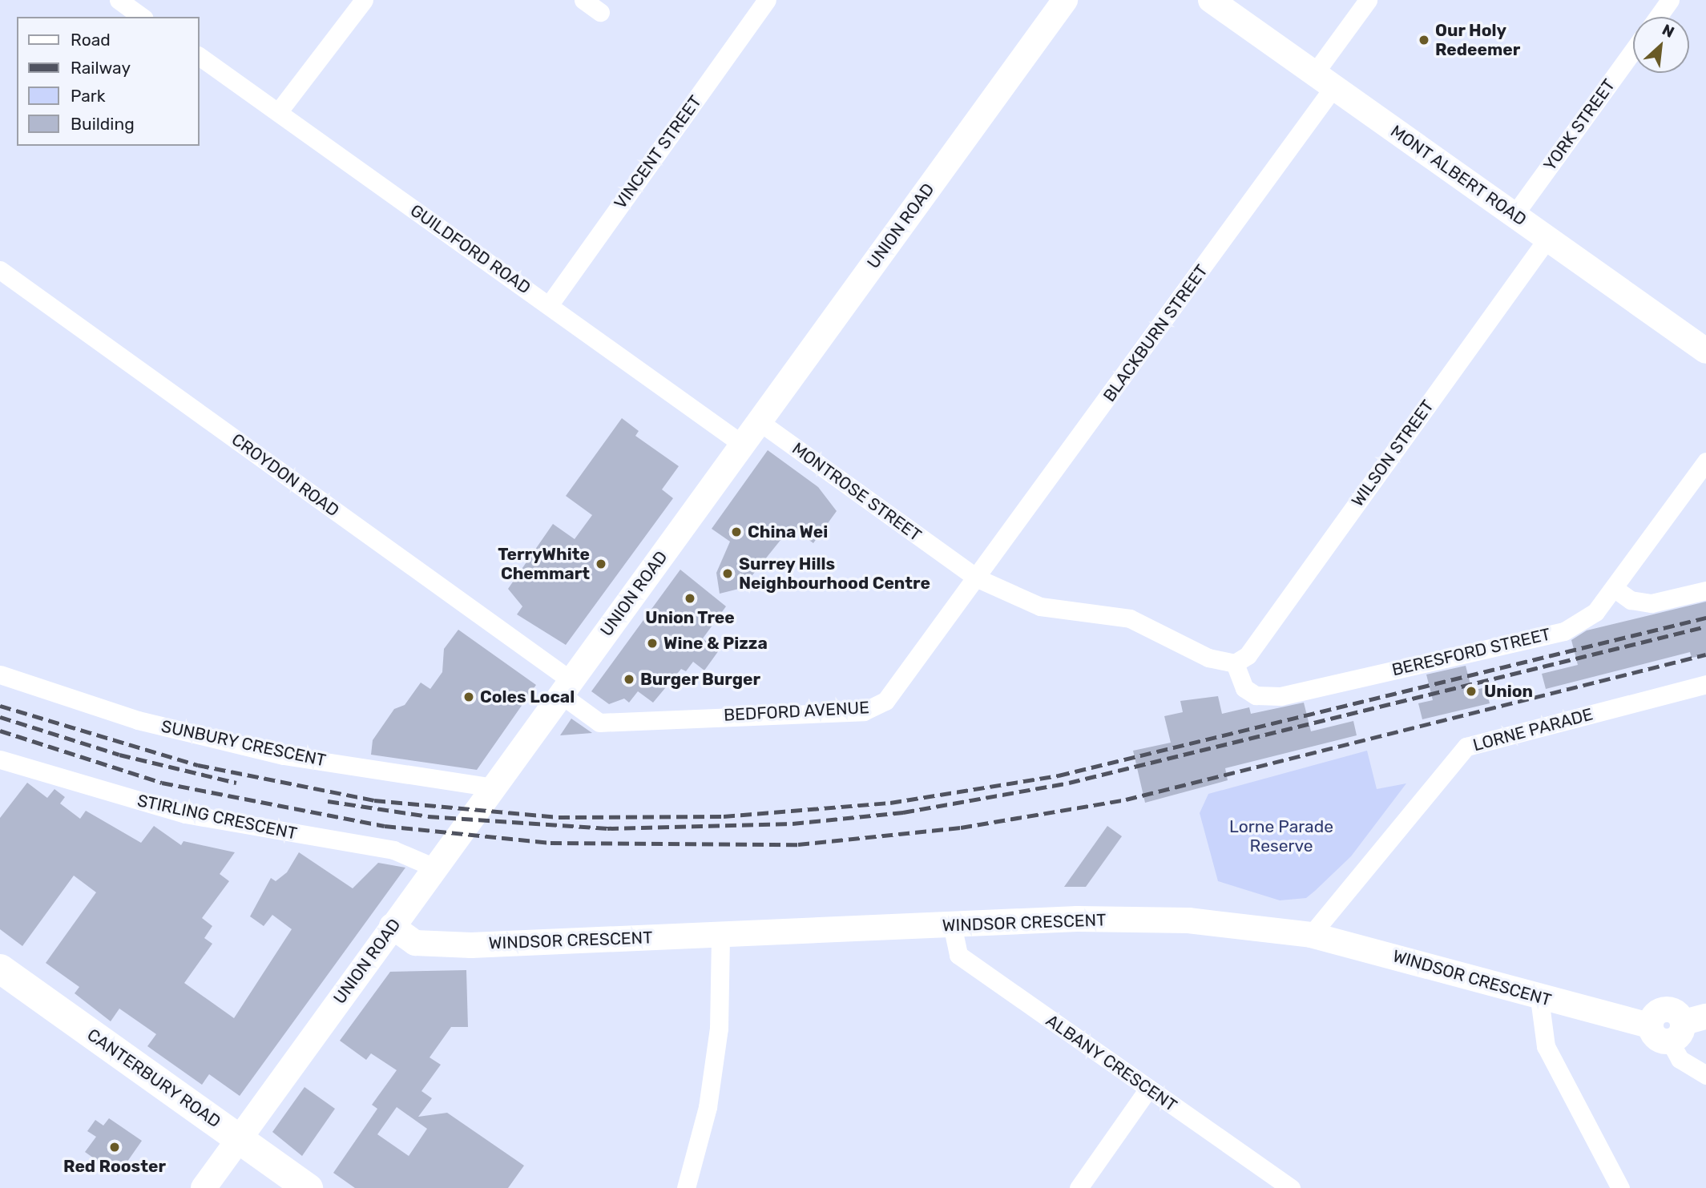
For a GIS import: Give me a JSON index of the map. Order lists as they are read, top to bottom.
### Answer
{
  "streets": {
    "main road": [
      "MONT ALBERT ROAD",
      "UNION ROAD",
      "WINDSOR CRESCENT",
      "CANTERBURY ROAD"
    ],
    "street": [
      "YORK STREET",
      "VINCENT STREET",
      "GUILDFORD ROAD",
      "BLACKBURN STREET",
      "WILSON STREET",
      "CROYDON ROAD",
      "MONTROSE STREET",
      "BERESFORD STREET",
      "BEDFORD AVENUE",
      "LORNE PARADE",
      "SUNBURY CRESCENT",
      "STIRLING CRESCENT",
      "ALBANY CRESCENT"
    ]
  },
  "crossings": [
    ["YORK STREET", "MONT ALBERT ROAD"],
    ["VINCENT STREET", "GUILDFORD ROAD"],
    ["MONT ALBERT ROAD", "BLACKBURN STREET"],
    ["MONT ALBERT ROAD", "WILSON STREET"],
    ["UNION ROAD", "GUILDFORD ROAD"],
    ["UNION ROAD", "CROYDON ROAD"],
    ["UNION ROAD", "MONTROSE STREET"],
    ["UNION ROAD", "BEDFORD AVENUE"],
    ["UNION ROAD", "SUNBURY CRESCENT"],
    ["UNION ROAD", "STIRLING CRESCENT"],
    ["UNION ROAD", "WINDSOR CRESCENT"],
    ["UNION ROAD", "CANTERBURY ROAD"],
    ["BLACKBURN STREET", "MONTROSE STREET"],
    ["BLACKBURN STREET", "BEDFORD AVENUE"],
    ["WILSON STREET", "MONTROSE STREET"],
    ["WILSON STREET", "BERESFORD STREET"],
    ["CROYDON ROAD", "BEDFORD AVENUE"],
    ["MONTROSE STREET", "BERESFORD STREET"],
    ["MONTROSE STREET", "BEDFORD AVENUE"],
    ["LORNE PARADE", "WINDSOR CRESCENT"],
    ["WINDSOR CRESCENT", "ALBANY CRESCENT"]
  ],
  "parks": ["Lorne Parade Reserve"],
  "places": [
    "Our Holy Redeemer",
    "China Wei",
    "TerryWhite Chemmart",
    "Surrey Hills Neighbourhood Centre",
    "Union Tree",
    "Wine & Pizza",
    "Burger Burger",
    "Union",
    "Coles Local",
    "Red Rooster"
  ],
  "legend": [
    "Road",
    "Railway",
    "Park",
    "Building"
  ],
  "north": "top right"
}
